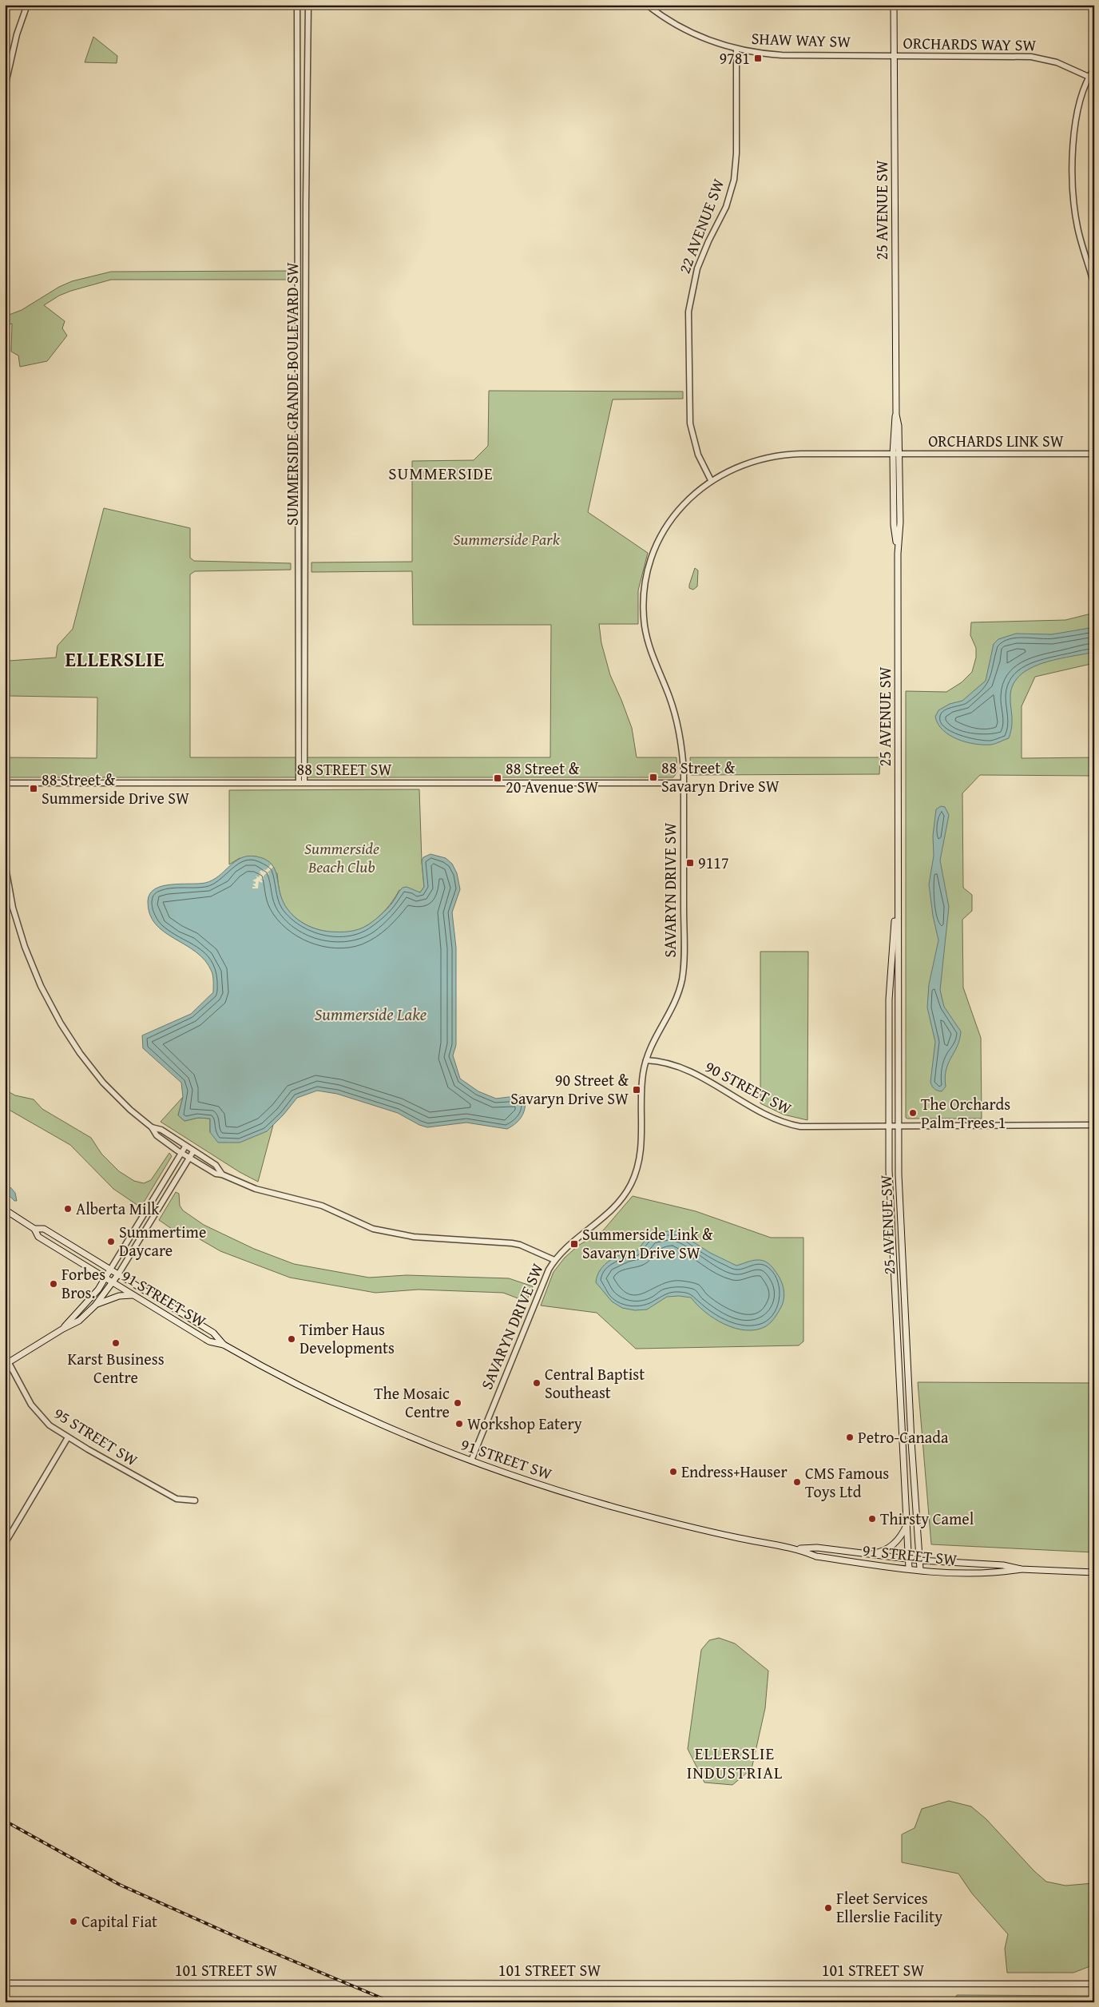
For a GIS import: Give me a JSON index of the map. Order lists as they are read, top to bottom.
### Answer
{
  "streets": {
    "main road": ["25 AVENUE SW", "91 STREET SW"],
    "street": [
      "SHAW WAY SW",
      "ORCHARDS WAY SW",
      "22 AVENUE SW",
      "SUMMERSIDE GRANDE BOULEVARD SW",
      "ORCHARDS LINK SW",
      "88 STREET SW",
      "SAVARYN DRIVE SW",
      "90 STREET SW",
      "95 STREET SW",
      "101 STREET SW"
    ]
  },
  "crossings": [
    ["SHAW WAY SW", "ORCHARDS WAY SW"],
    ["SHAW WAY SW", "25 AVENUE SW"],
    ["SHAW WAY SW", "22 AVENUE SW"],
    ["ORCHARDS WAY SW", "25 AVENUE SW"],
    ["25 AVENUE SW", "ORCHARDS LINK SW"],
    ["25 AVENUE SW", "SAVARYN DRIVE SW"],
    ["25 AVENUE SW", "90 STREET SW"],
    ["25 AVENUE SW", "91 STREET SW"],
    ["22 AVENUE SW", "SAVARYN DRIVE SW"],
    ["SUMMERSIDE GRANDE BOULEVARD SW", "88 STREET SW"],
    ["ORCHARDS LINK SW", "SAVARYN DRIVE SW"],
    ["88 STREET SW", "SAVARYN DRIVE SW"],
    ["SAVARYN DRIVE SW", "90 STREET SW"],
    ["SAVARYN DRIVE SW", "91 STREET SW"]
  ],
  "districts": ["SUMMERSIDE", "ELLERSLIE", "ELLERSLIE INDUSTRIAL"],
  "water": ["Summerside Lake"],
  "parks": ["Summerside Park", "Summerside Beach Club"],
  "places": {
    "transit": [
      "9781",
      "88 Street & Savaryn Drive SW",
      "88 Street & 20 Avenue SW",
      "88 Street & Summerside Drive SW",
      "9117",
      "90 Street & Savaryn Drive SW",
      "Summerside Link & Savaryn Drive SW"
    ],
    "other": [
      "The Orchards Palm Trees 1",
      "Alberta Milk",
      "Summertime Daycare",
      "Forbes Bros.",
      "Timber Haus Developments",
      "Karst Business Centre",
      "Central Baptist Southeast",
      "The Mosaic Centre",
      "Workshop Eatery",
      "Petro-Canada",
      "Endress+Hauser",
      "CMS Famous Toys Ltd",
      "Thirsty Camel",
      "Fleet Services Ellerslie Facility",
      "Capital Fiat"
    ]
  }
}
